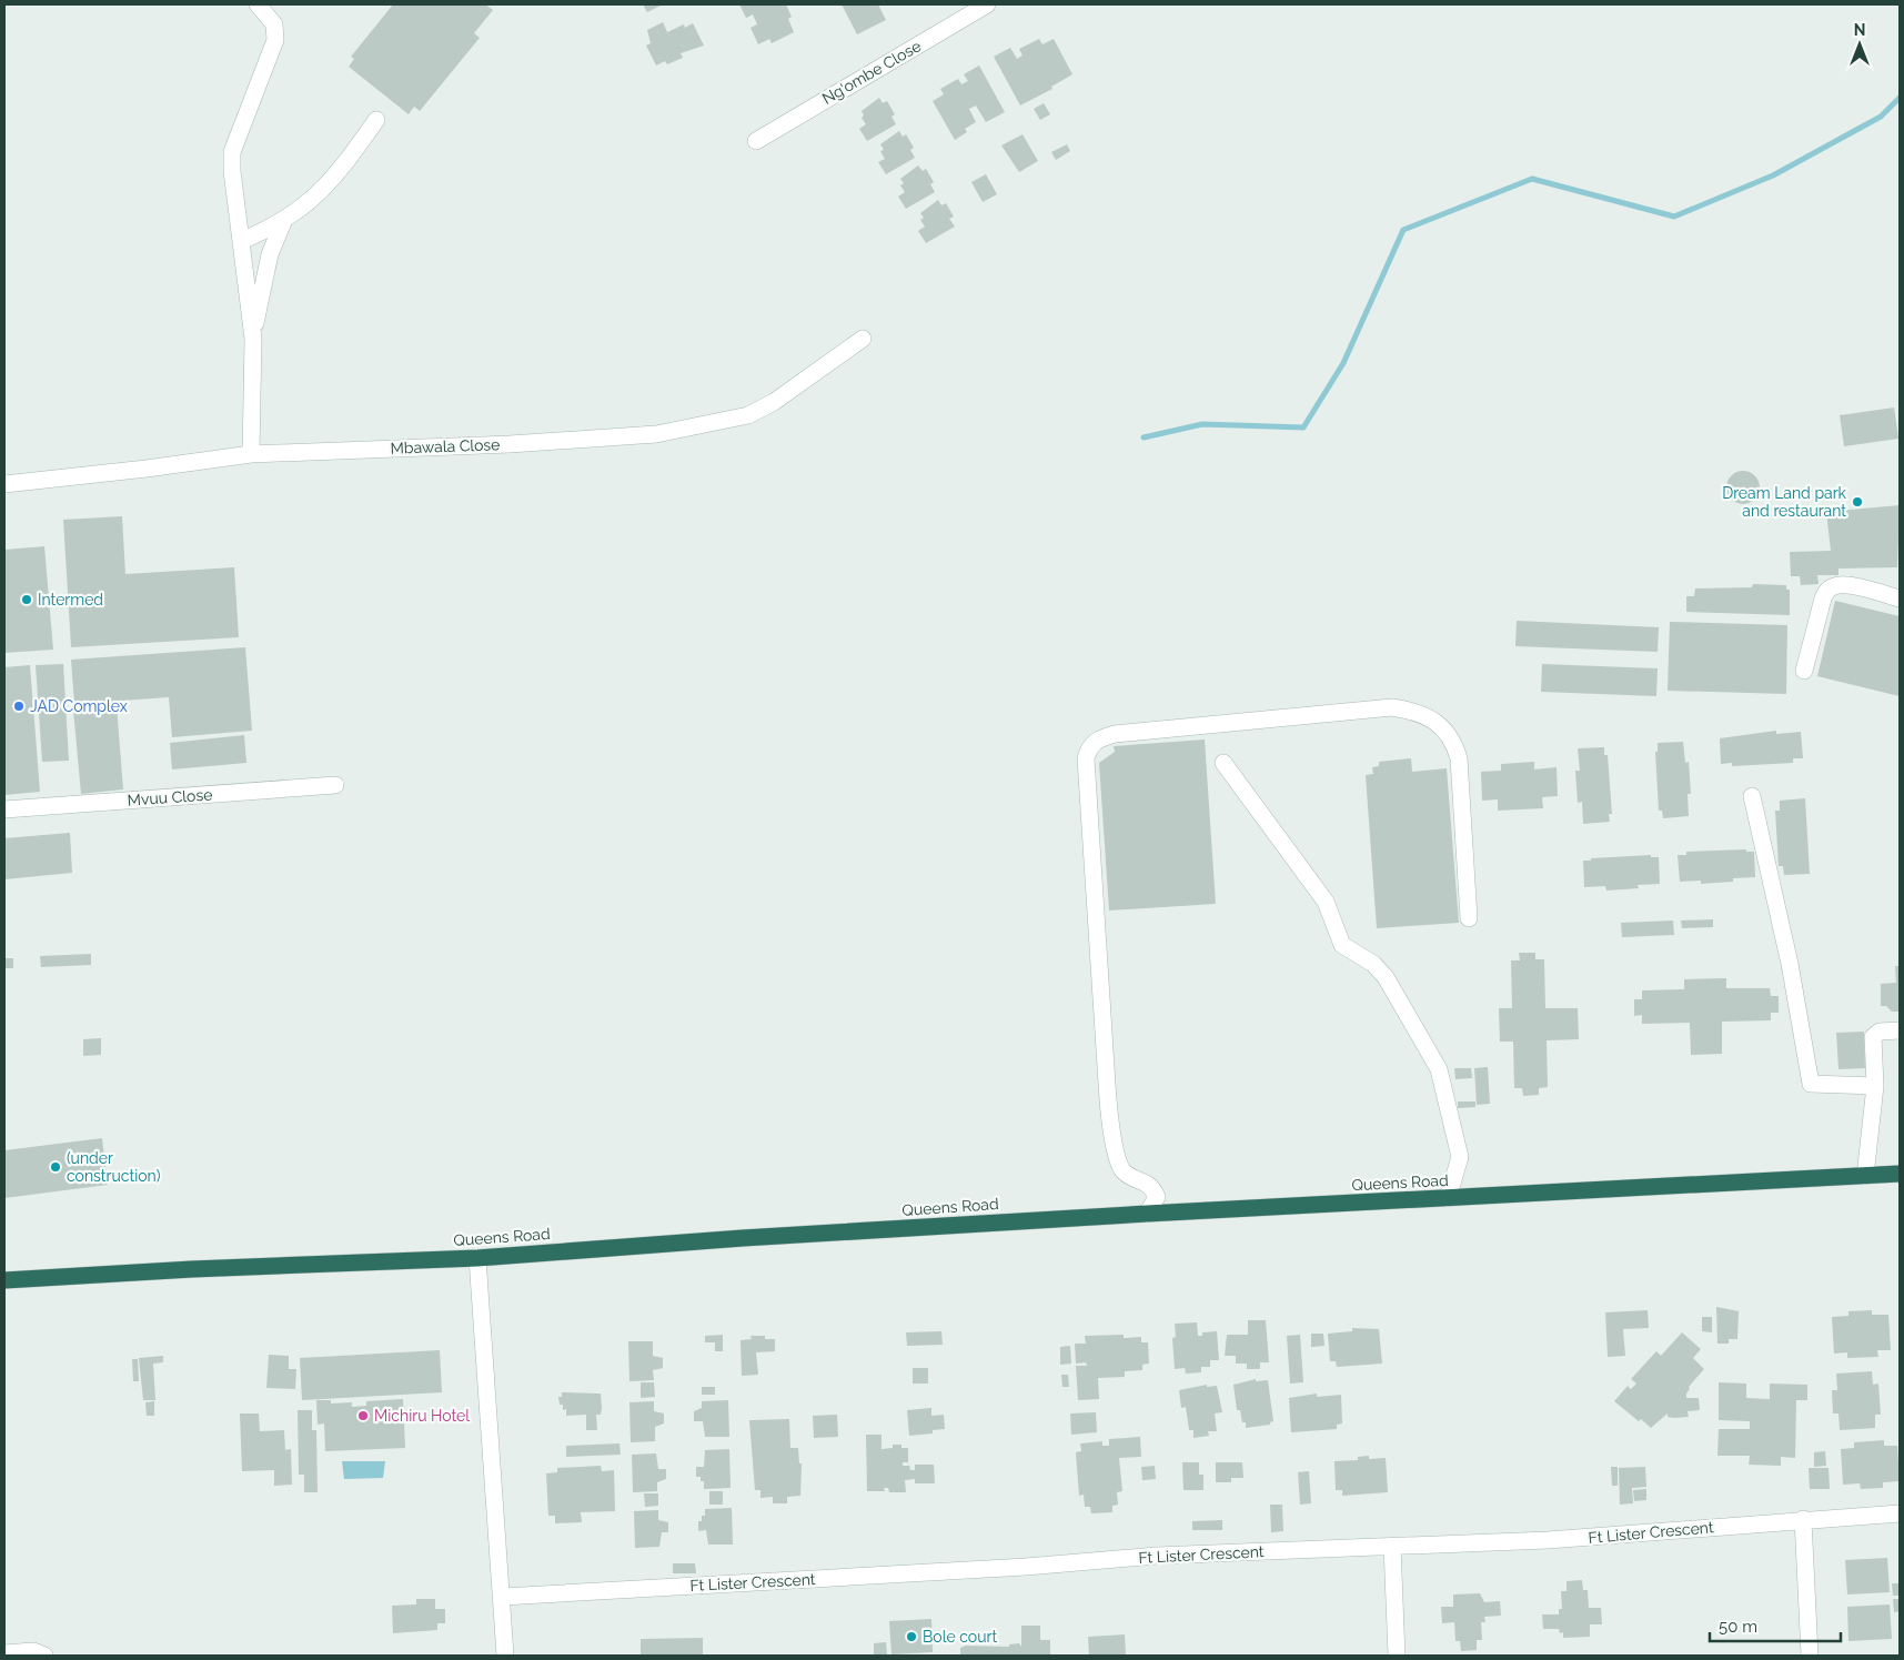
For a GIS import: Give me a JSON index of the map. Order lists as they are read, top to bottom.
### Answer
{
  "streets": {
    "highway": ["Queens Road"],
    "street": [
      "Ng'ombe Close",
      "Mbawala Close",
      "Mvuu Close",
      "Ft Lister Crescent"
    ]
  },
  "places": [
    "Dream Land park and restaurant",
    "Intermed",
    "JAD Complex",
    "(under construction)",
    "Michiru Hotel",
    "Bole court"
  ],
  "scale_bar": "50 m",
  "north": "top"
}
